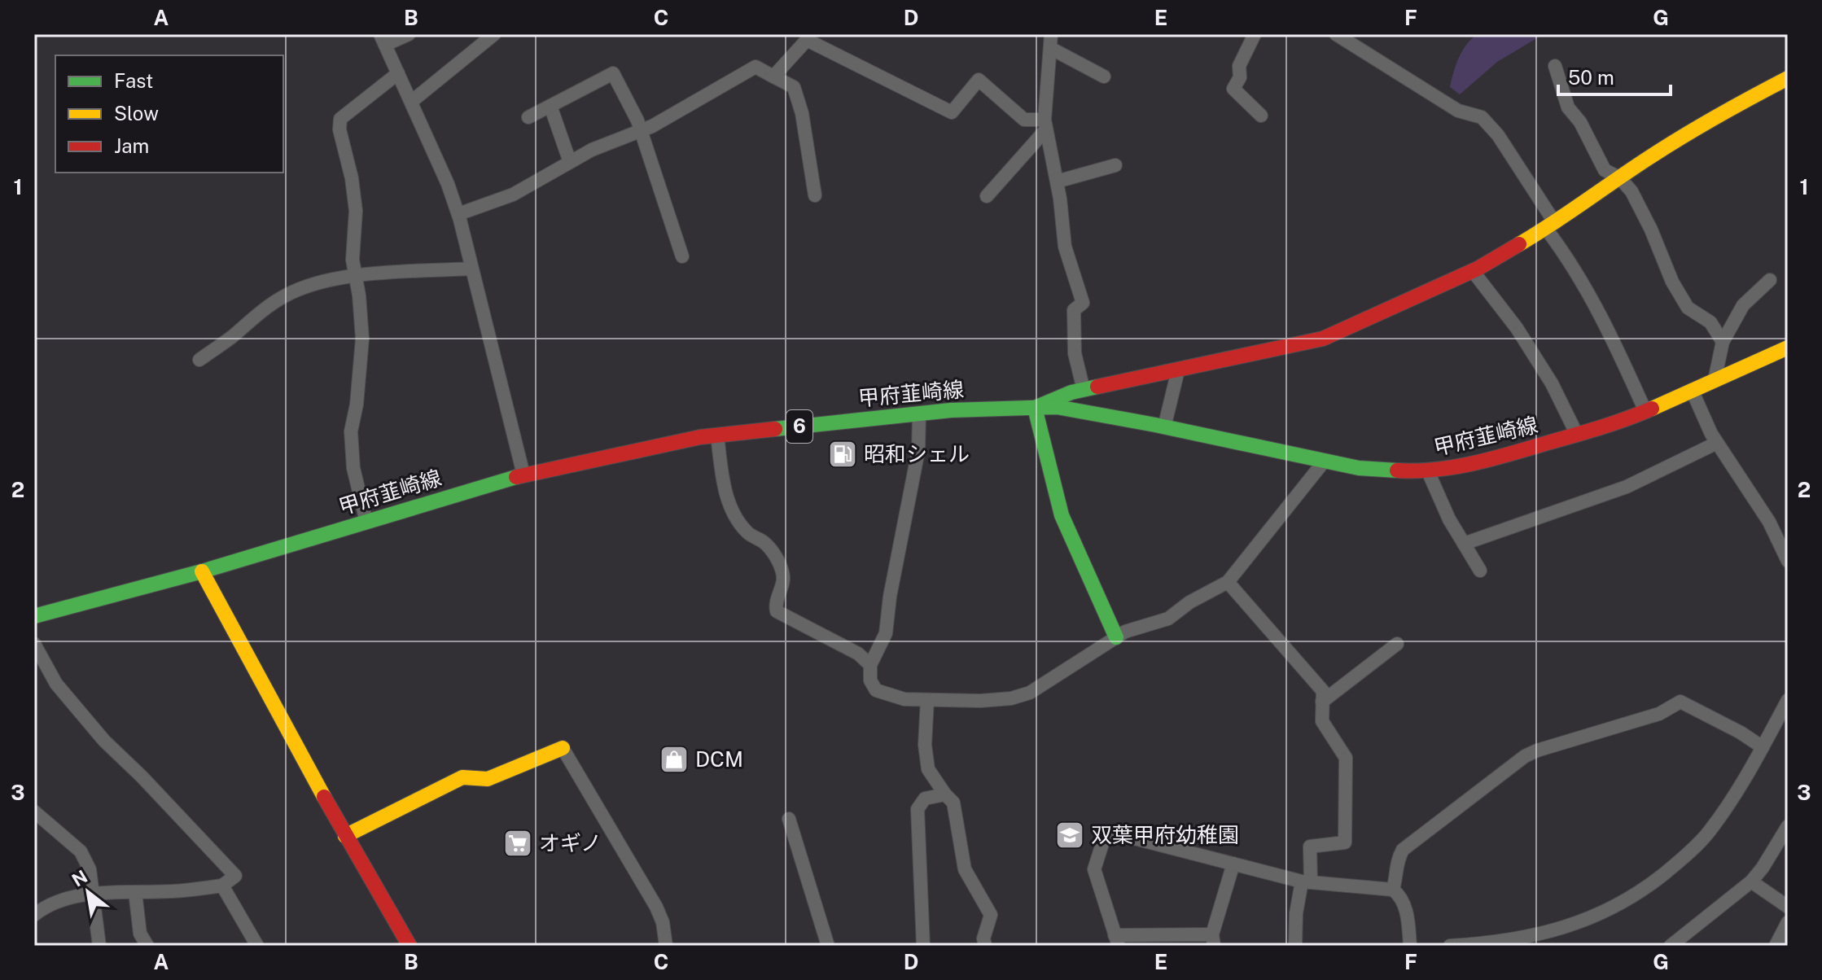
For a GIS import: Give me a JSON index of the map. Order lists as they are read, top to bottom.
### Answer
{
  "streets": {
    "main road": ["甲府韮崎線", "6"]
  },
  "places": {
    "fuel station": ["昭和シェル"],
    "shop": ["DCM"],
    "school or university": ["双葉甲府幼稚園"],
    "supermarket": ["オギノ"]
  },
  "legend": ["Fast", "Slow", "Jam"],
  "scale_bar": "50 m",
  "north": "top left",
  "grid": {
    "columns": [
      "A",
      "B",
      "C",
      "D",
      "E",
      "F",
      "G"
    ],
    "rows": ["1", "2", "3"]
  }
}
